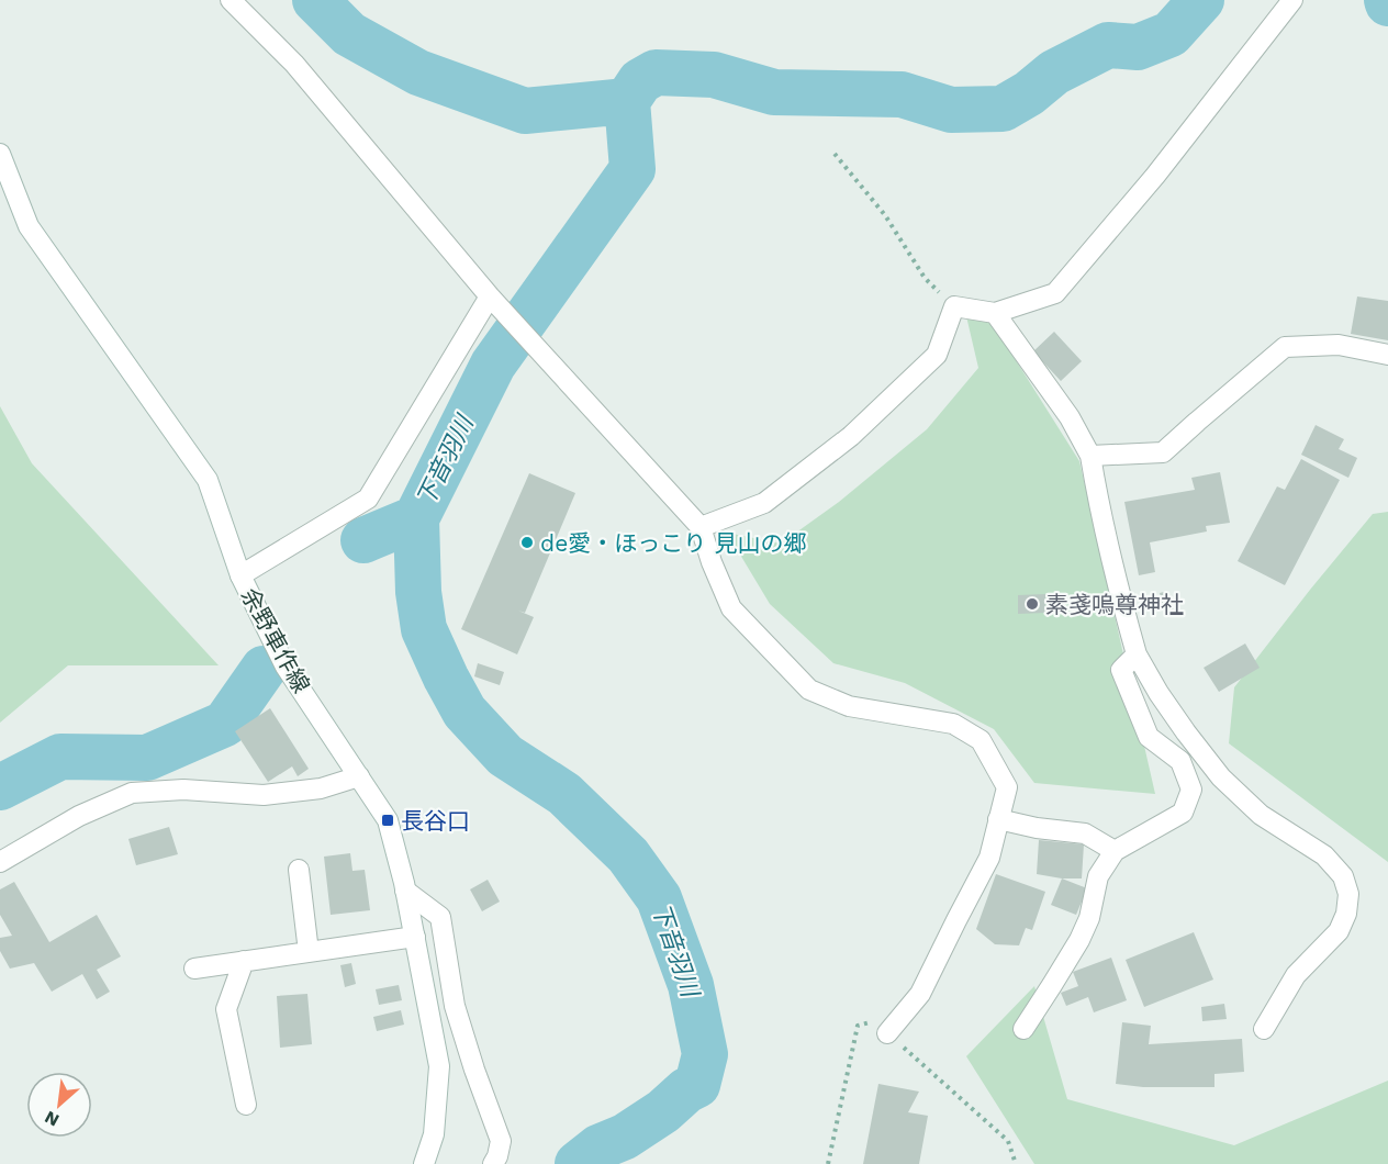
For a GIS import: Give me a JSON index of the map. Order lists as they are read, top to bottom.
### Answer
{
  "streets": {
    "street": ["余野車作線"]
  },
  "water": ["下音羽川"],
  "places": {
    "other": ["de愛・ほっこり 見山の郷", "素戔嗚尊神社"],
    "transit": ["長谷口"]
  },
  "north": "bottom left"
}
